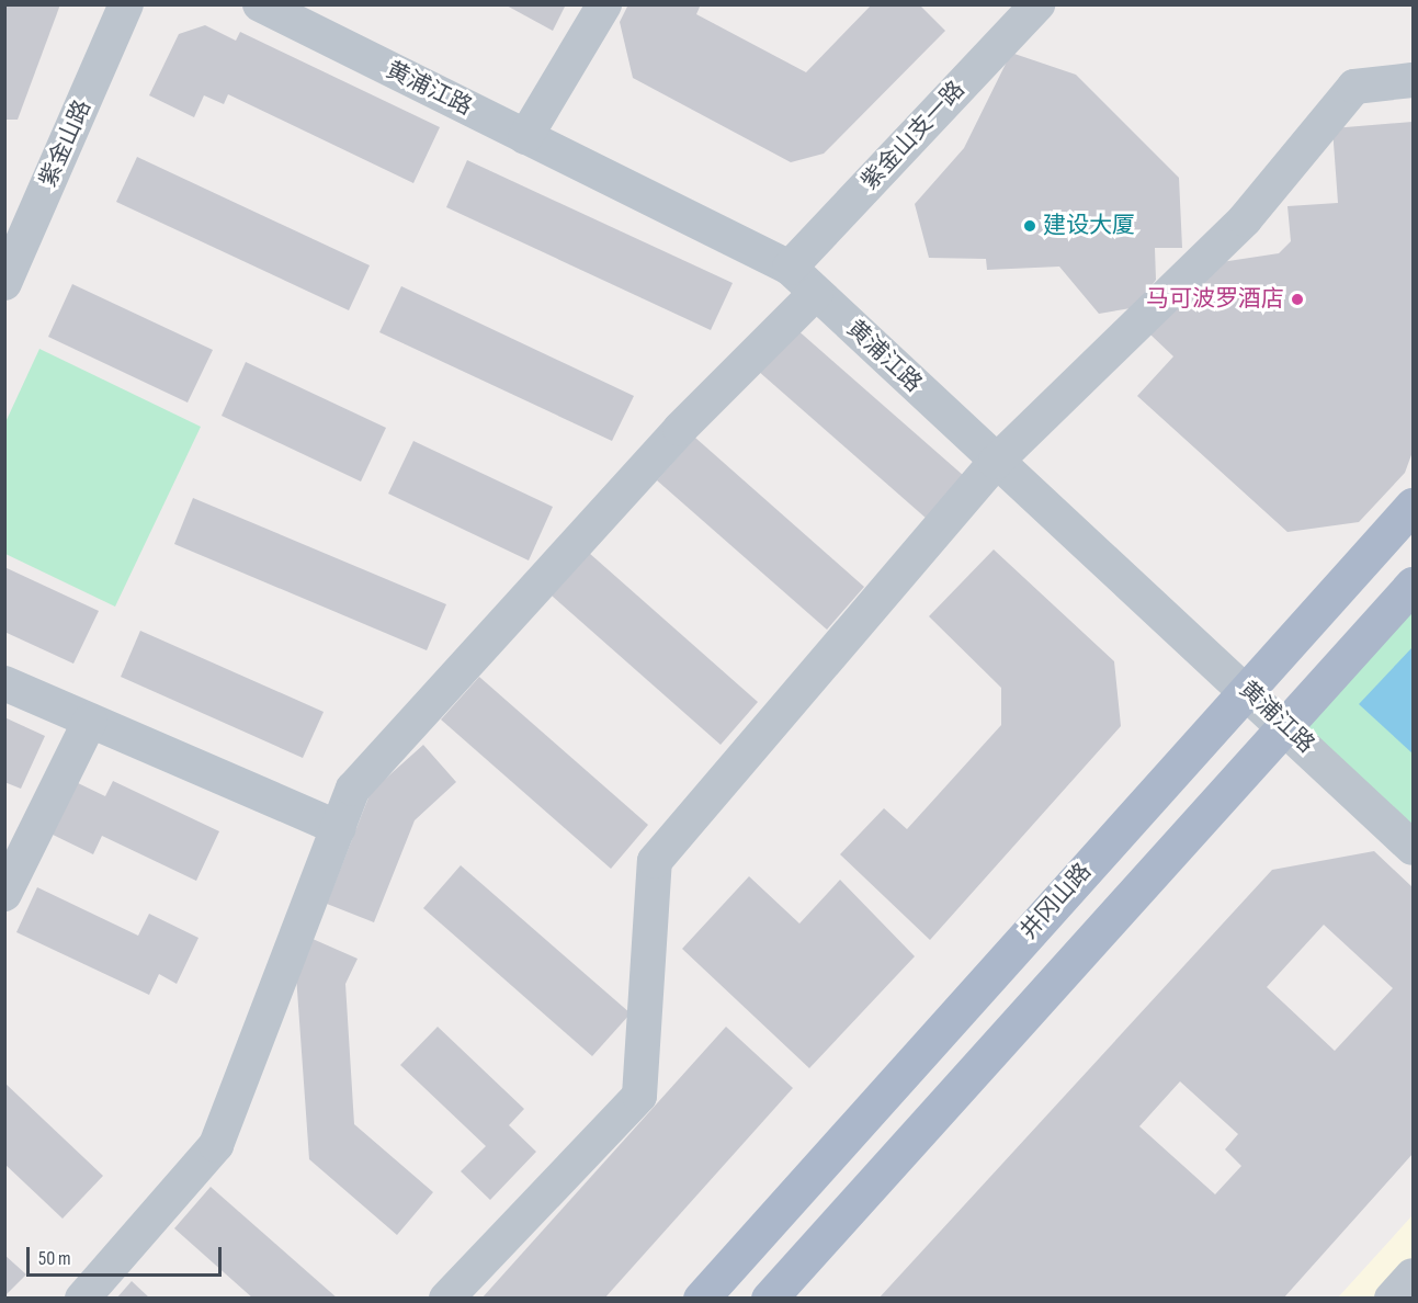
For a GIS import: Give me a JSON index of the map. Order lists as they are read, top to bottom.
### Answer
{
  "streets": {
    "main road": ["井冈山路"],
    "street": ["黄浦江路", "紫金山支一路", "紫金山路"]
  },
  "crossings": [
    ["黄浦江路", "紫金山支一路"],
    ["黄浦江路", "井冈山路"]
  ],
  "places": ["建设大厦", "马可波罗酒店"],
  "scale_bar": "50 m"
}
